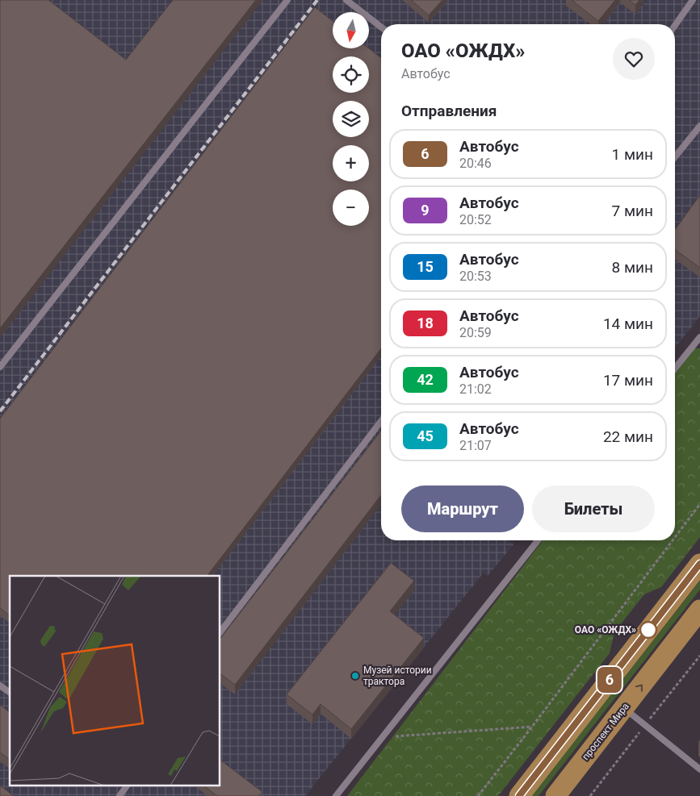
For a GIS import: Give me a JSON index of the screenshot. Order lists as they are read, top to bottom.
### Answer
{
  "streets": {
    "main road": ["проспект Мира"]
  },
  "places": ["ОАО «ОЖДХ»", "Музей истории трактора"],
  "lines": ["bus line 6"],
  "north": "bottom",
  "page": {
    "on_map": "6",
    "map_buttons": ["+", "−"],
    "heading": [
      ["ОАО «ОЖДХ»", "Автобус"],
      "Отправления"
    ],
    "list": [
      {
        "mark": "6",
        "name": "Автобус",
        "note": "20:46",
        "value": "1 мин"
      },
      {
        "mark": "9",
        "name": "Автобус",
        "note": "20:52",
        "value": "7 мин"
      },
      {
        "mark": "15",
        "name": "Автобус",
        "note": "20:53",
        "value": "8 мин"
      },
      {
        "mark": "18",
        "name": "Автобус",
        "note": "20:59",
        "value": "14 мин"
      },
      {
        "mark": "42",
        "name": "Автобус",
        "note": "21:02",
        "value": "17 мин"
      },
      {
        "mark": "45",
        "name": "Автобус",
        "note": "21:07",
        "value": "22 мин"
      }
    ],
    "buttons": ["Маршрут", "Билеты"]
  }
}
